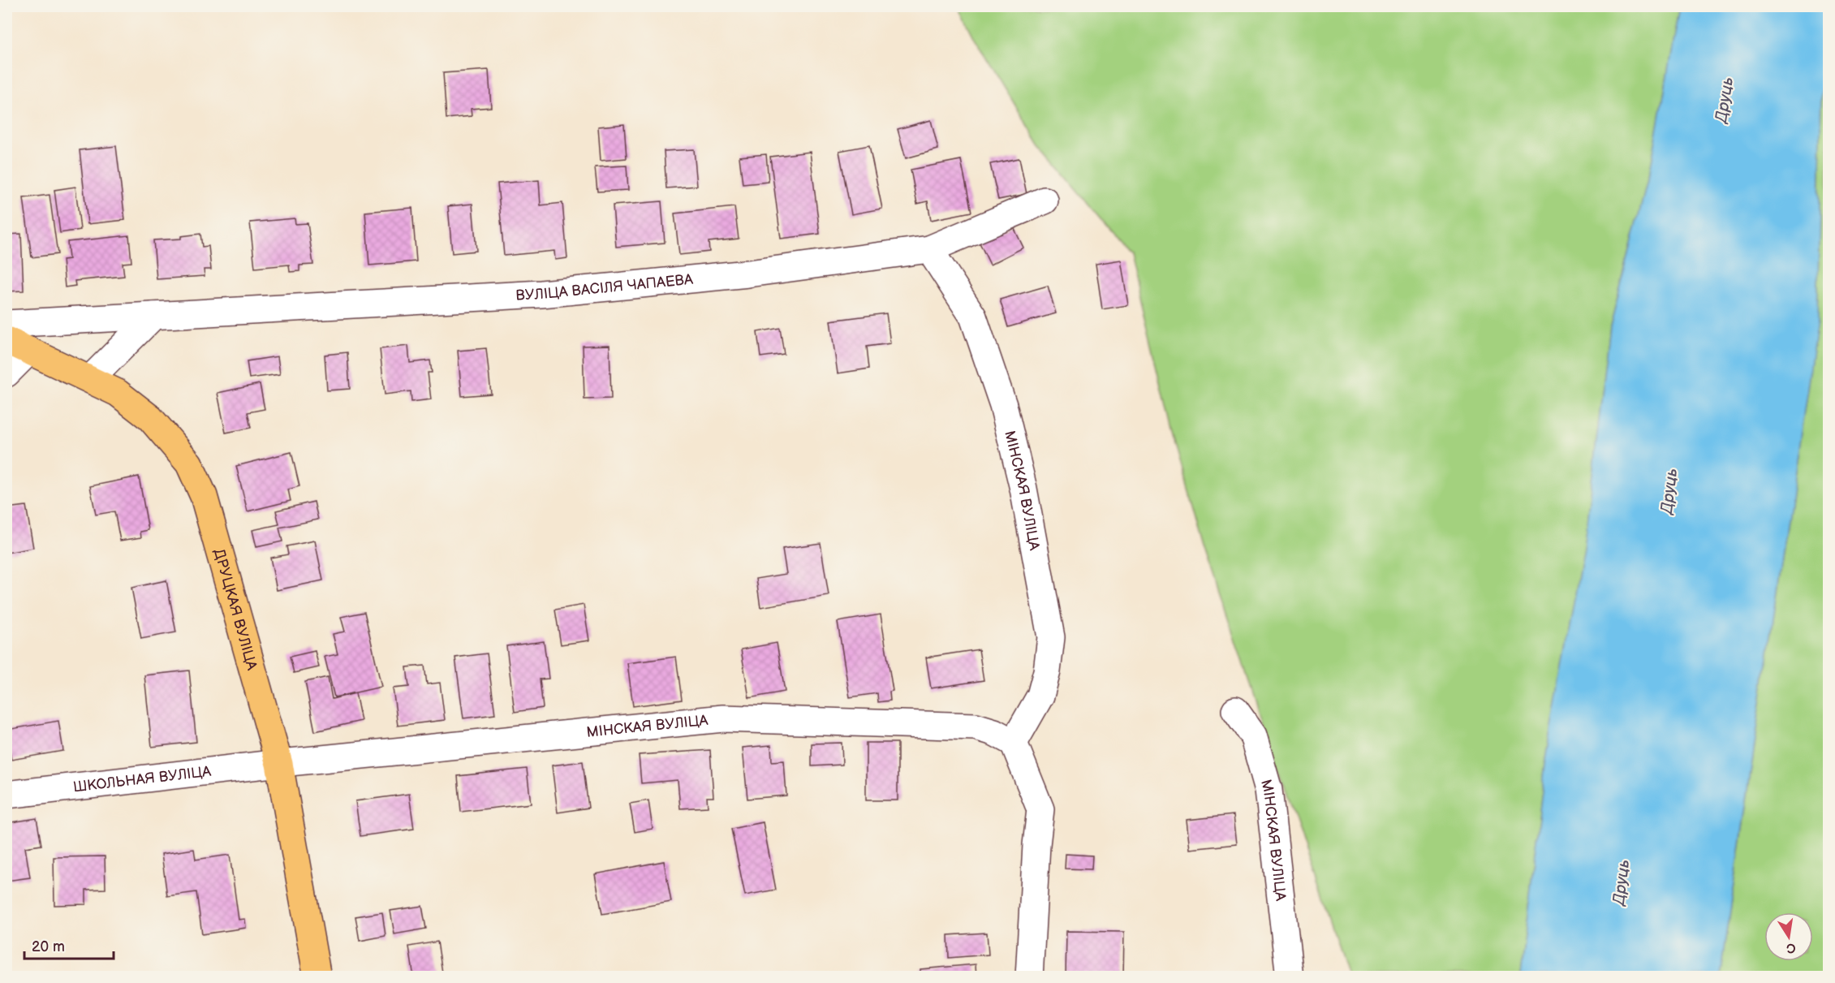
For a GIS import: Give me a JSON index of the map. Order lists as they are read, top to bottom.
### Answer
{
  "streets": {
    "main road": ["ДРУЦКАЯ ВУЛІЦА"],
    "street": ["ВУЛІЦА ВАСІЛЯ ЧАПАЕВА", "МІНСКАЯ ВУЛІЦА", "ШКОЛЬНАЯ ВУЛІЦА"]
  },
  "crossings": [
    ["ВУЛІЦА ВАСІЛЯ ЧАПАЕВА", "МІНСКАЯ ВУЛІЦА"],
    ["МІНСКАЯ ВУЛІЦА", "ДРУЦКАЯ ВУЛІЦА"],
    ["МІНСКАЯ ВУЛІЦА", "ШКОЛЬНАЯ ВУЛІЦА"],
    ["ДРУЦКАЯ ВУЛІЦА", "ШКОЛЬНАЯ ВУЛІЦА"]
  ],
  "water": ["Друць"],
  "scale_bar": "20 m",
  "north": "bottom"
}
